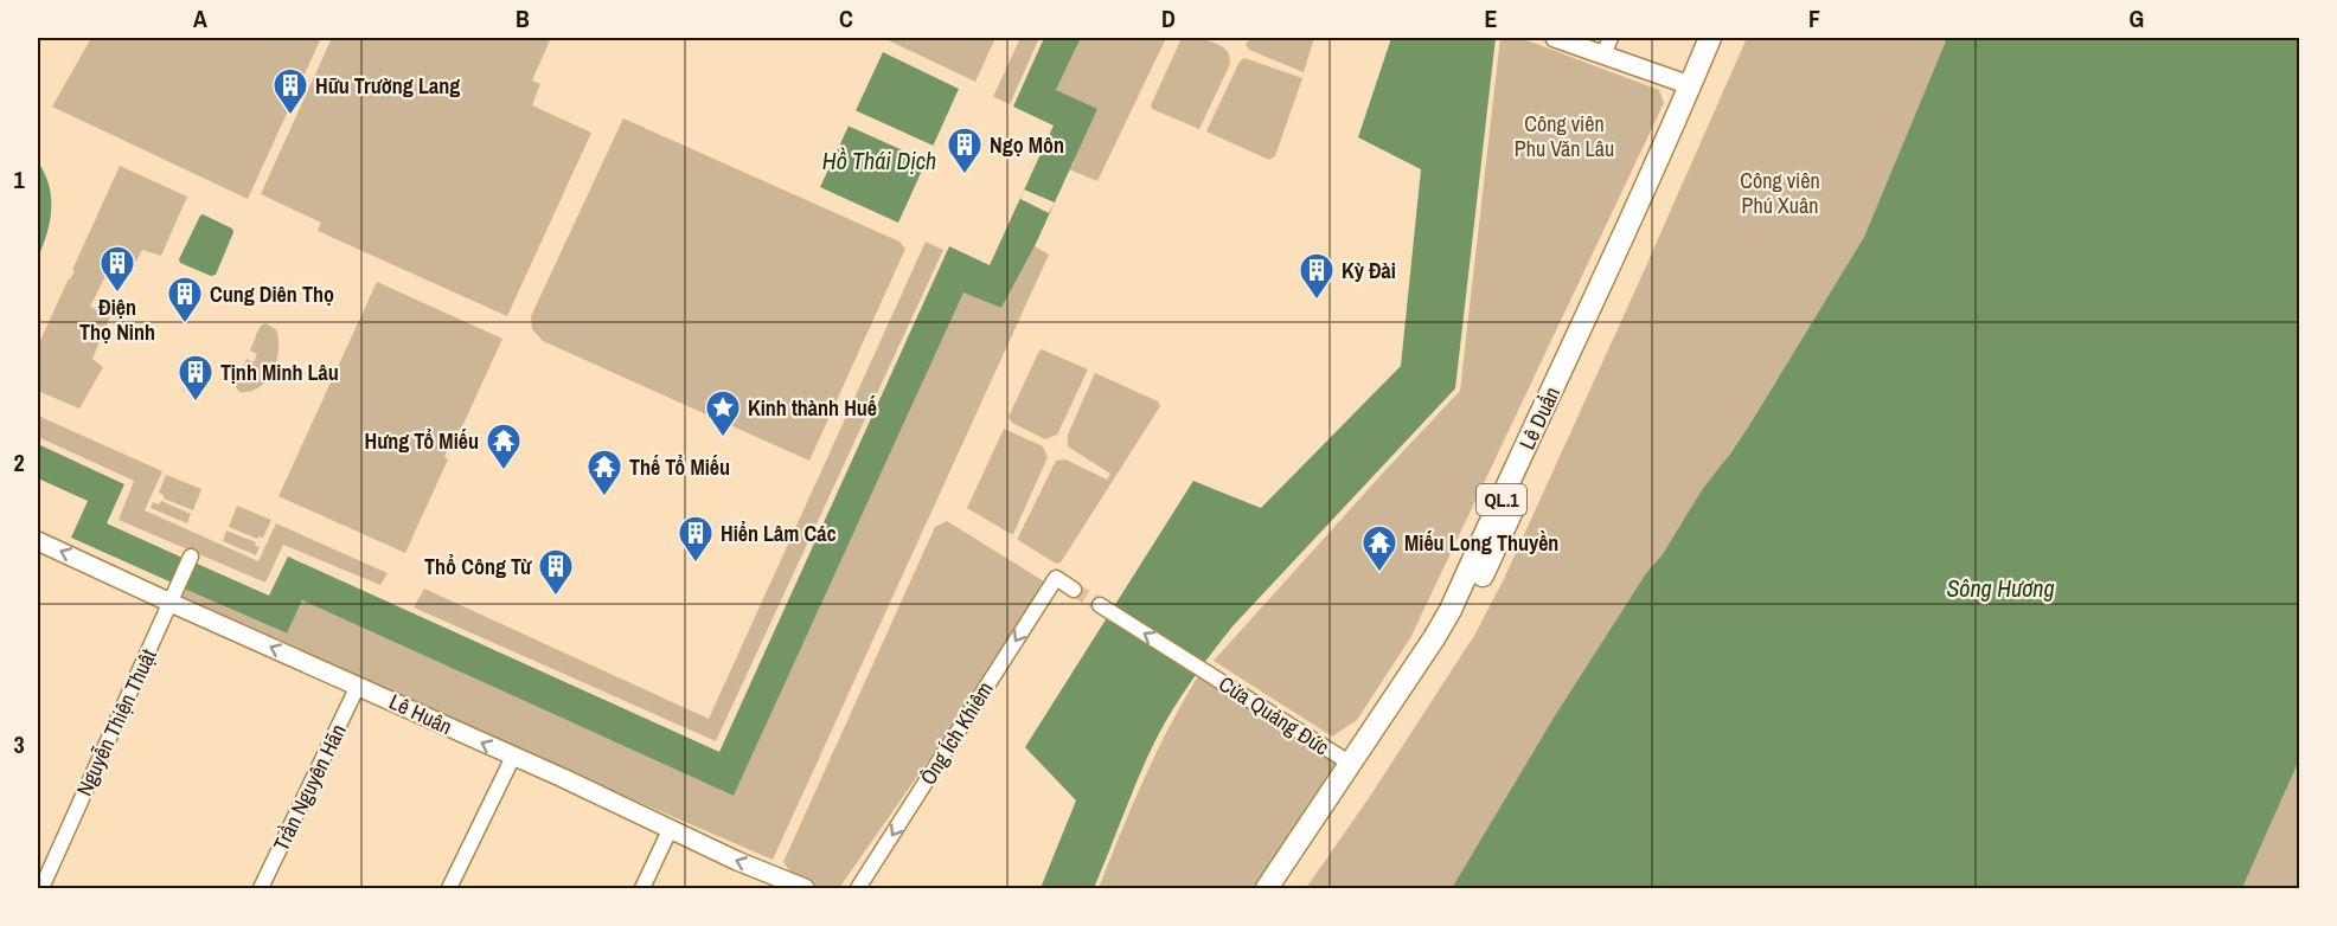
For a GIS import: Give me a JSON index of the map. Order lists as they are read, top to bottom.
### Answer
{
  "streets": {
    "main road": ["Lê Duẩn", "QL.1"],
    "street": [
      "Lê Huân",
      "Cửa Quảng Đức",
      "Nguyễn Thiện Thuật",
      "Ông Ích Khiêm",
      "Trần Nguyên Hãn"
    ]
  },
  "crossings": [
    ["Lê Duẩn", "Cửa Quảng Đức"],
    ["Lê Huân", "Nguyễn Thiện Thuật"],
    ["Lê Huân", "Trần Nguyên Hãn"]
  ],
  "one_way": ["Lê Huân", "Cửa Quảng Đức", "Ông Ích Khiêm"],
  "water": ["Hồ Thái Dịch", "Sông Hương"],
  "parks": ["Công viên Phu Văn Lâu", "Công viên Phú Xuân"],
  "places": {
    "building": [
      "Hữu Trường Lang",
      "Ngọ Môn",
      "Điện Thọ Ninh",
      "Kỳ Đài",
      "Cung Diên Thọ",
      "Tịnh Minh Lâu",
      "Hiển Lâm Các",
      "Thổ Công Từ"
    ],
    "place": ["Kinh thành Huế"],
    "temple": ["Hưng Tổ Miếu", "Thế Tổ Miếu", "Miếu Long Thuyền"]
  },
  "grid": {
    "columns": [
      "A",
      "B",
      "C",
      "D",
      "E",
      "F",
      "G"
    ],
    "rows": ["1", "2", "3"]
  }
}
